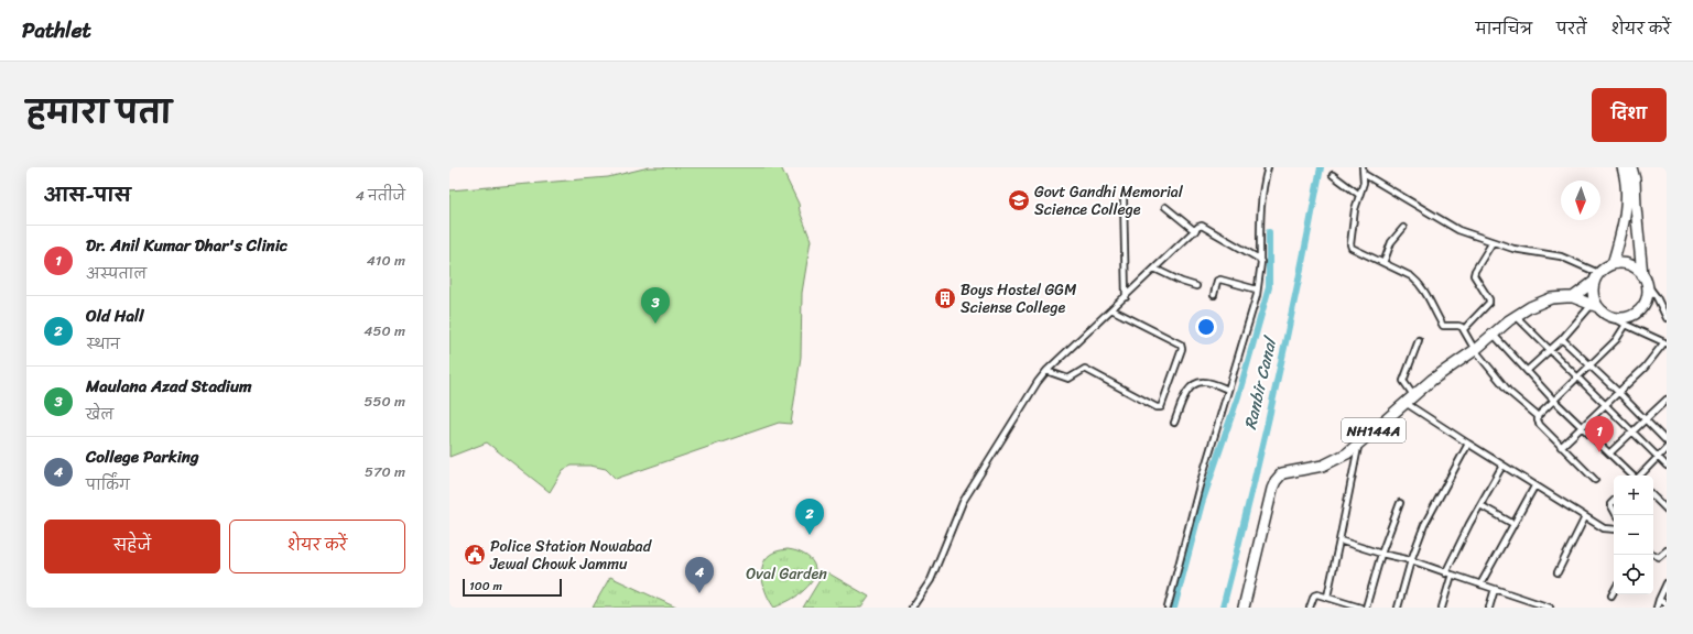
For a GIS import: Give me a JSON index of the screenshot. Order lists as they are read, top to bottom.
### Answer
{
  "streets": {
    "highway": ["NH144A"]
  },
  "water": ["Ranbir Canal"],
  "parks": ["Oval Garden"],
  "places": {
    "school or university": ["Govt Gandhi Memorial Science College"],
    "building": ["Boys Hostel GGM Sciense College"],
    "public building": ["Police Station Nowabad Jewal Chowk Jammu"]
  },
  "scale_bar": "100 m",
  "north": "bottom",
  "page": {
    "header": "Pathlet",
    "nav": ["मानचित्र", "परतें", "शेयर करें"],
    "title": "हमारा पता",
    "buttons": [
      "दिशा",
      ["सहेजें", "शेयर करें"]
    ],
    "heading": ["आस-पास", "4 नतीजे"],
    "list": [
      {
        "mark": "1",
        "name": "Dr. Anil Kumar Dhar's Clinic",
        "note": "अस्पताल",
        "value": "410 m"
      },
      {
        "mark": "2",
        "name": "Old Hall",
        "note": "स्थान",
        "value": "450 m"
      },
      {
        "mark": "3",
        "name": "Maulana Azad Stadium",
        "note": "खेल",
        "value": "550 m"
      },
      {
        "mark": "4",
        "name": "College Parking",
        "note": "पार्किंग",
        "value": "570 m"
      }
    ],
    "pins": [
      "3",
      "1",
      "2",
      "4"
    ],
    "map_buttons": ["+", "−"],
    "scale": "100 m"
  }
}
